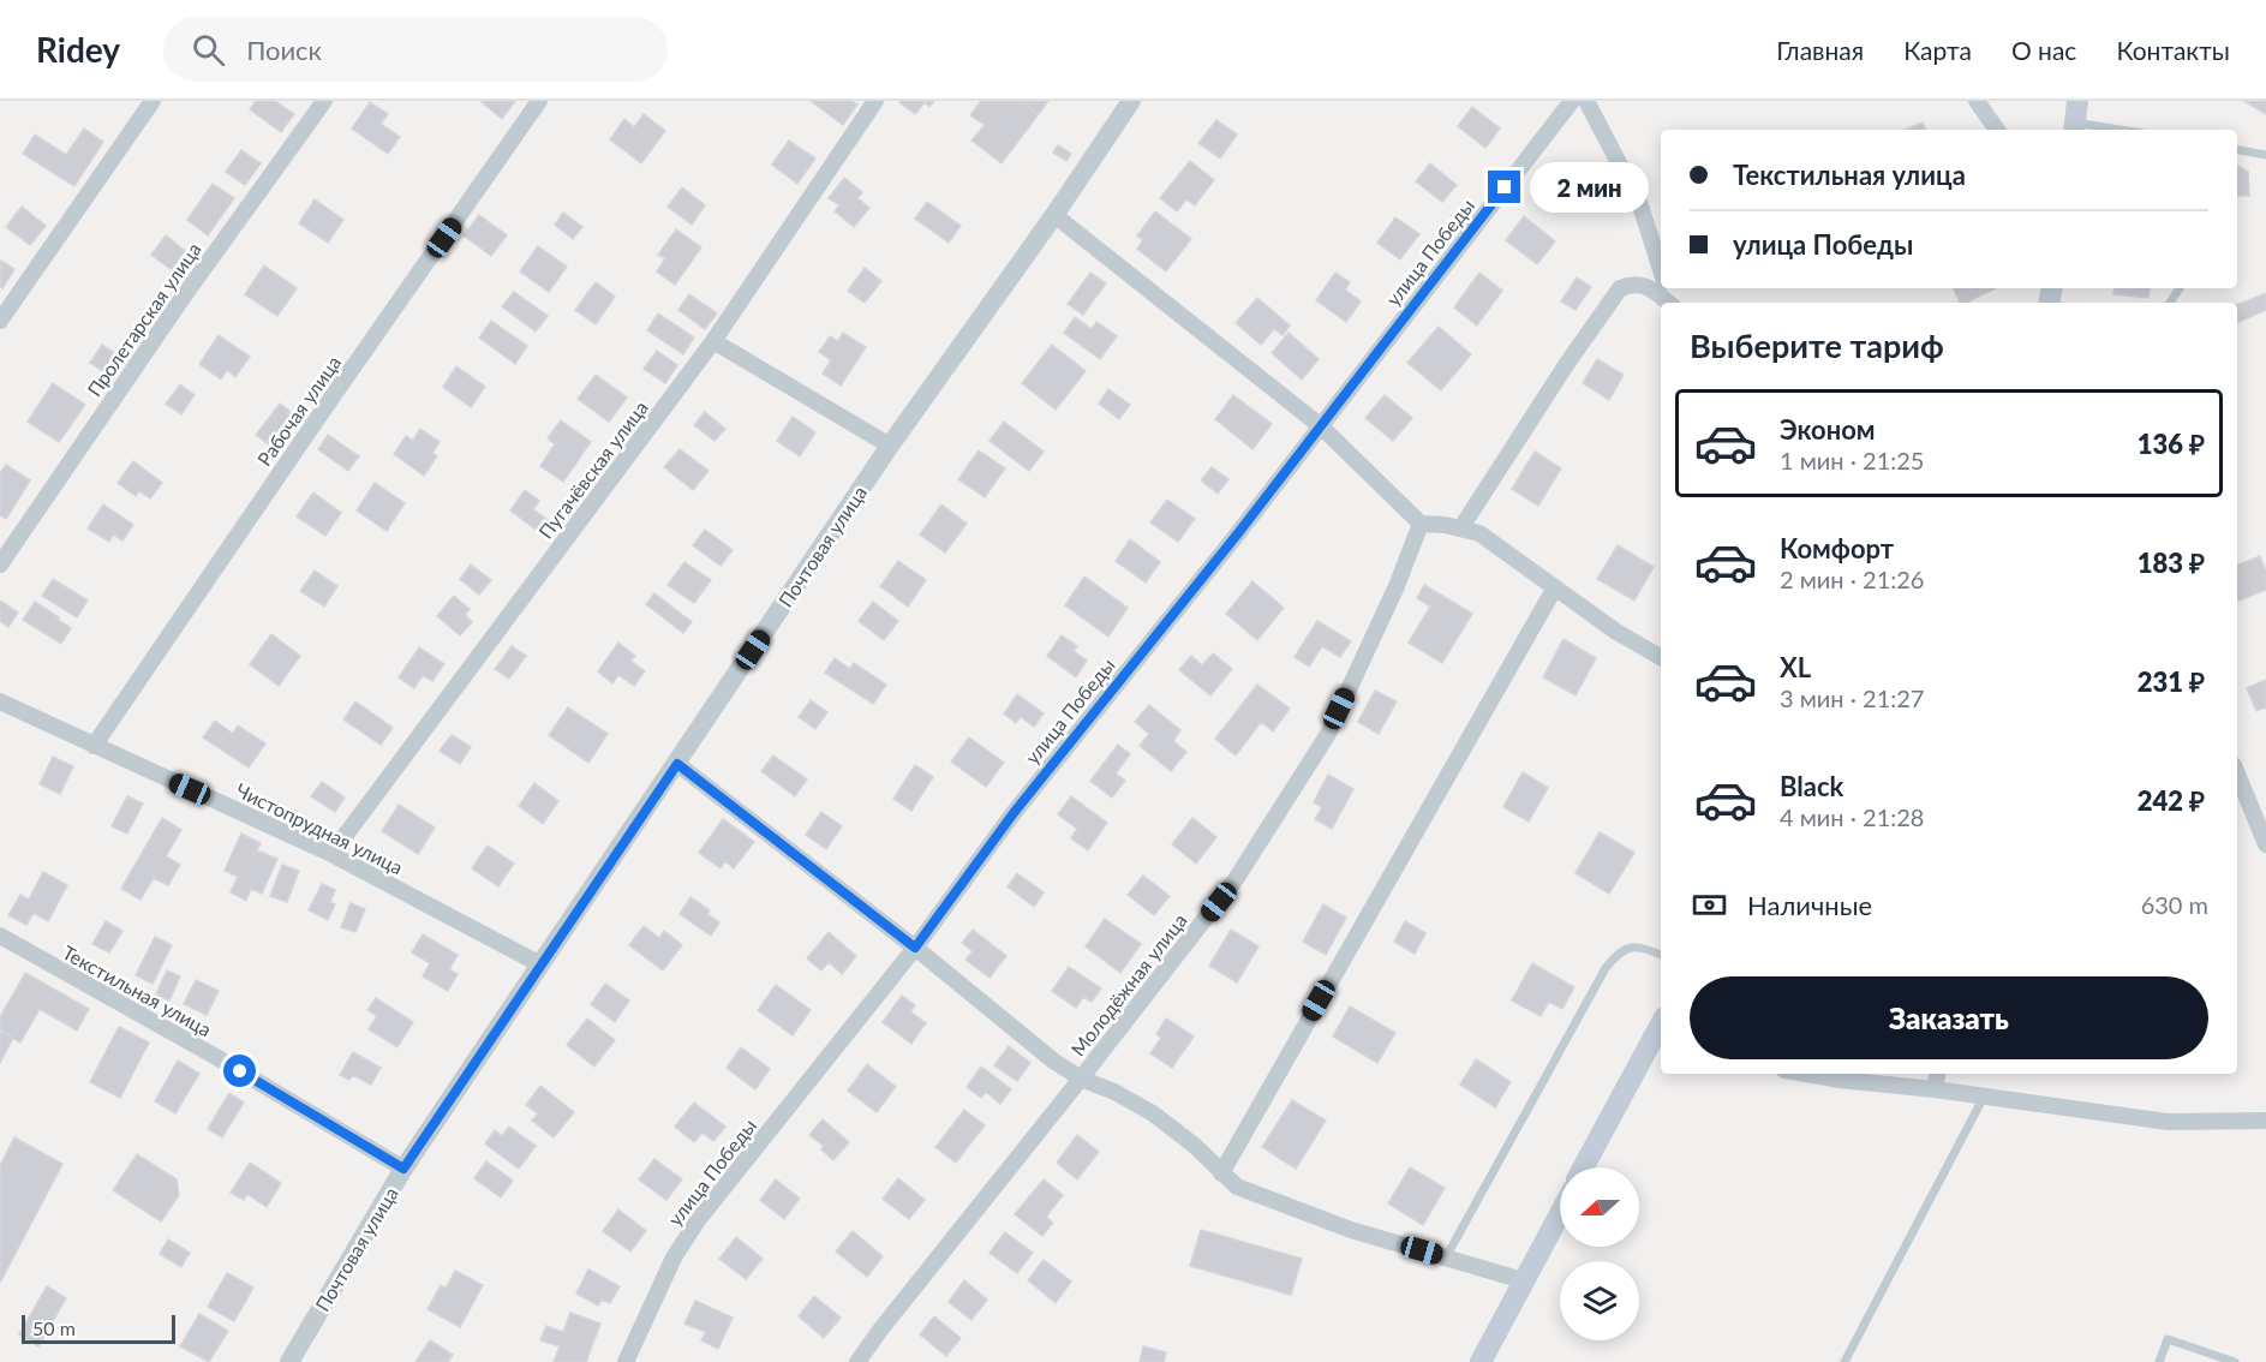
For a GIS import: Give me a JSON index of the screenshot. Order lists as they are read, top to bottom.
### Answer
{
  "streets": {
    "street": [
      "улица Победы",
      "Пролетарская улица",
      "Рабочая улица",
      "Пугачёвская улица",
      "Почтовая улица",
      "Чистопрудная улица",
      "Молодёжная улица",
      "Текстильная улица"
    ]
  },
  "crossings": [
    ["Рабочая улица", "Чистопрудная улица"],
    ["Пугачёвская улица", "Чистопрудная улица"],
    ["Почтовая улица", "Чистопрудная улица"],
    ["Почтовая улица", "Текстильная улица"]
  ],
  "scale_bar": "50 m",
  "north": "left",
  "page": {
    "header": "Ridey",
    "search": "Поиск",
    "nav": [
      "Главная",
      "Карта",
      "О нас",
      "Контакты"
    ],
    "banner": ["Текстильная улица", "улица Победы"],
    "bubble": "2 мин",
    "heading": "Выберите тариф",
    "list": [
      {
        "name": "Эконом",
        "note": "1 мин · 21:25",
        "value": "136 ₽"
      },
      {
        "name": "Комфорт",
        "note": "2 мин · 21:26",
        "value": "183 ₽"
      },
      {
        "name": "XL",
        "note": "3 мин · 21:27",
        "value": "231 ₽"
      },
      {
        "name": "Black",
        "note": "4 мин · 21:28",
        "value": "242 ₽"
      }
    ],
    "pay": ["Наличные", "630 m"],
    "buttons": "Заказать",
    "scale": "50 m"
  }
}
